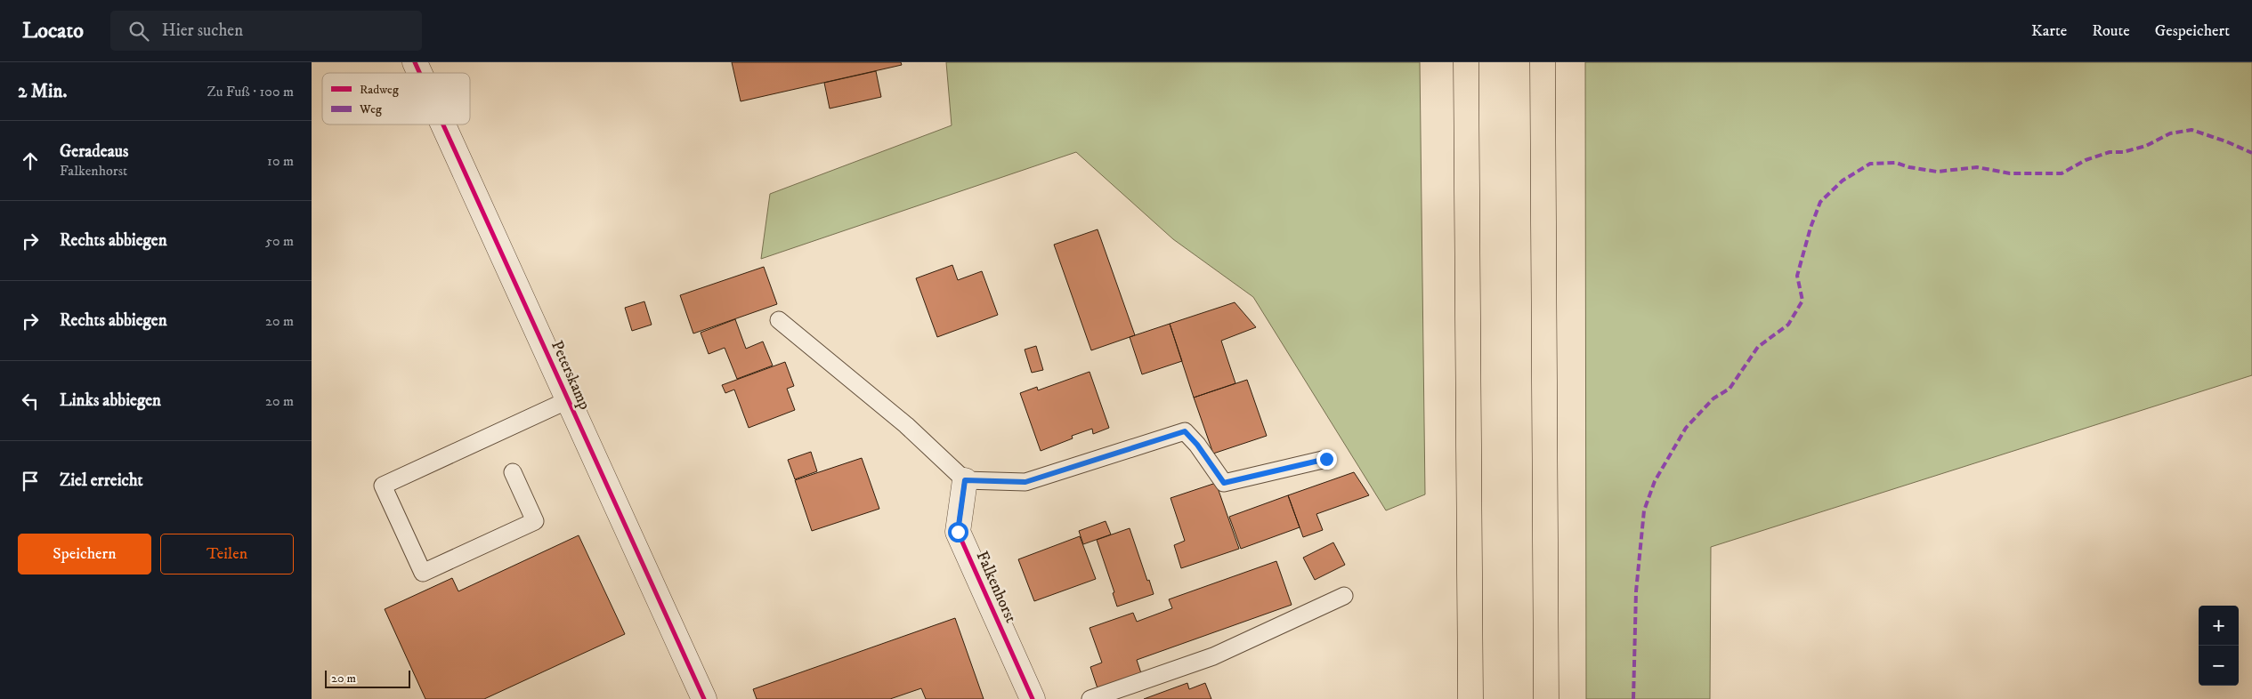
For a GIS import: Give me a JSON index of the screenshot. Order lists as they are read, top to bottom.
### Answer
{
  "streets": {
    "street": ["Peterskamp", "Falkenhorst"]
  },
  "legend": ["Radweg", "Weg"],
  "scale_bar": "20 m",
  "page": {
    "header": "Locato",
    "search": "Hier suchen",
    "nav": ["Karte", "Route", "Gespeichert"],
    "heading": ["2 Min.", "Zu Fuß · 100 m"],
    "list": [
      ["Geradeaus", "Falkenhorst", "10 m"],
      ["Rechts abbiegen", "50 m"],
      ["Rechts abbiegen", "20 m"],
      ["Links abbiegen", "20 m"],
      "Ziel erreicht"
    ],
    "buttons": ["Speichern", "Teilen"],
    "map_buttons": ["+", "−"],
    "scale": "20 m"
  }
}
